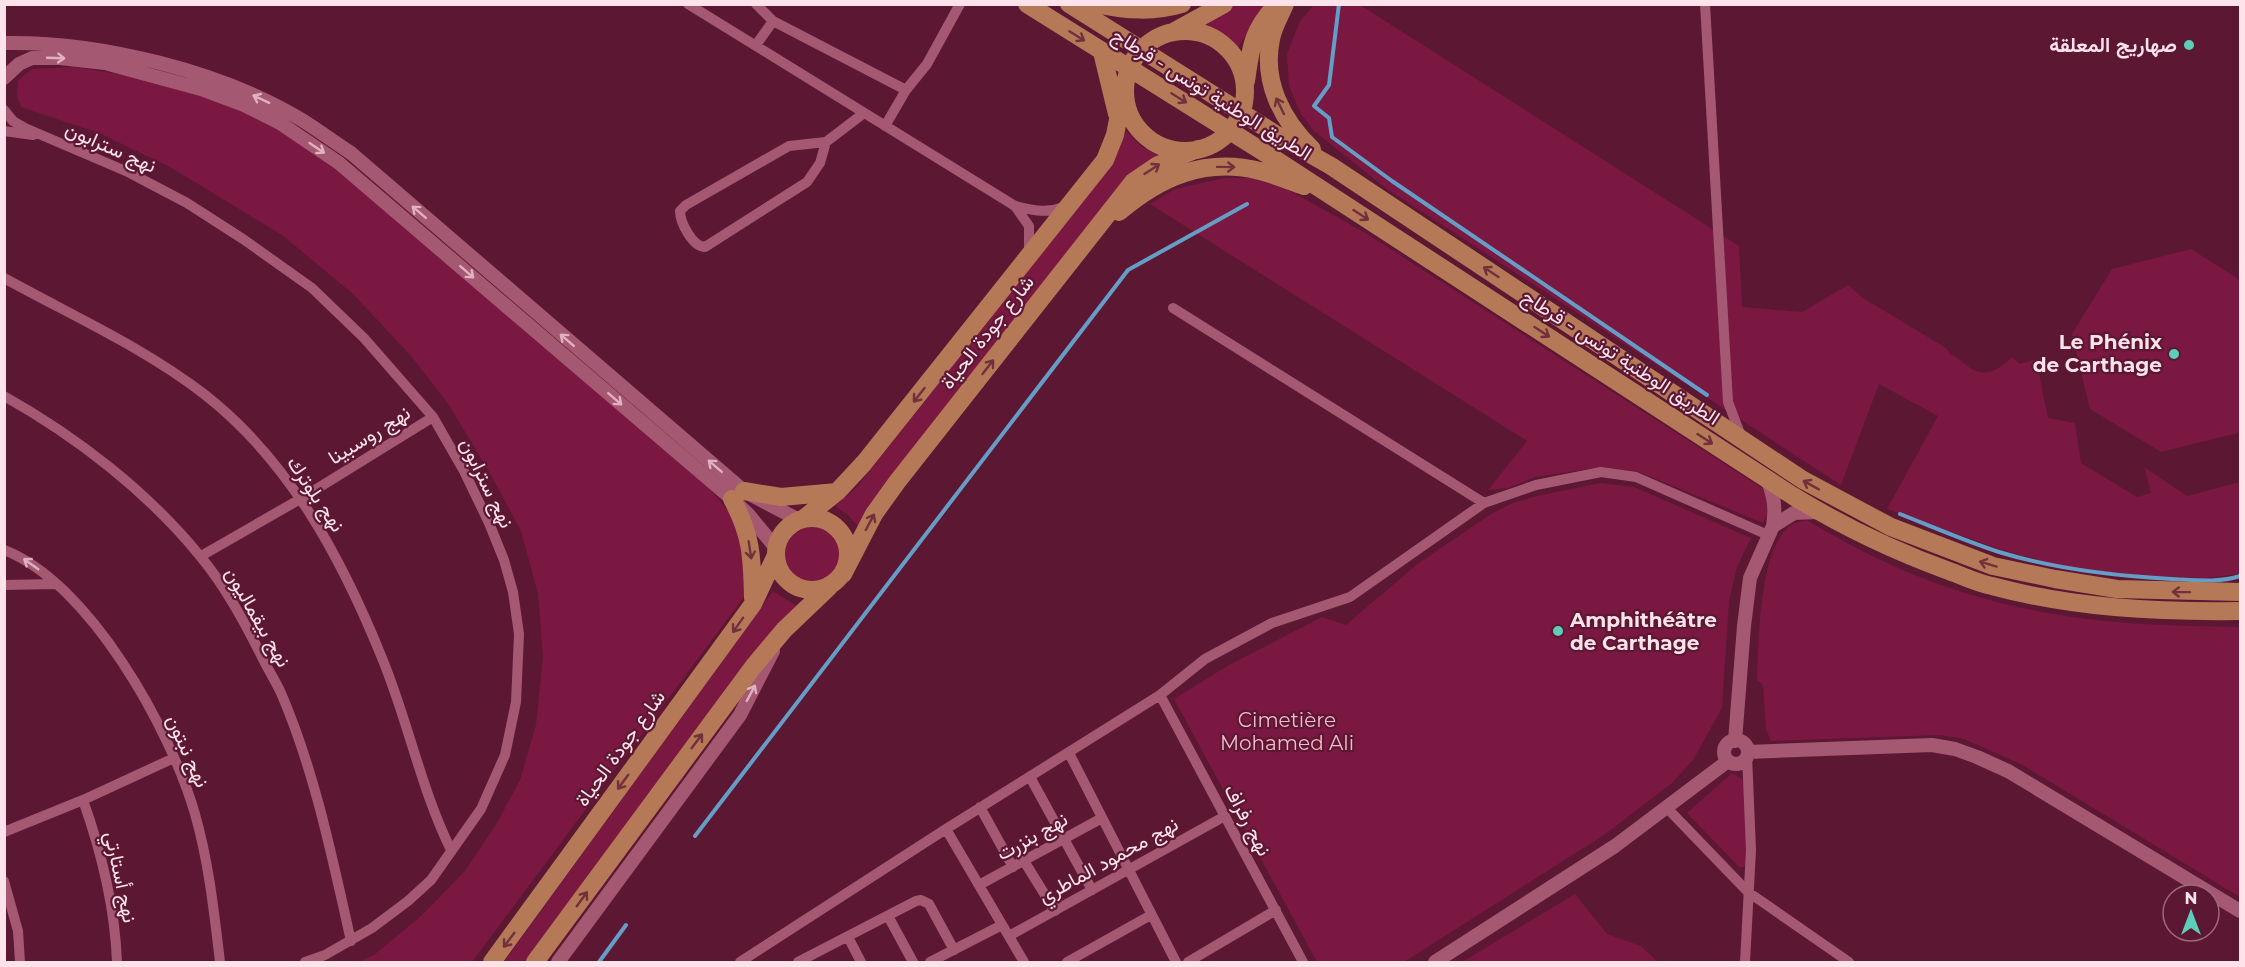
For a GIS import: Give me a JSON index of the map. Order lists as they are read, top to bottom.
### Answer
{
  "streets": {
    "highway": ["الطريق الوطنية تونس - قرطاج", "شارع جودة الحياة"],
    "street": [
      "نهج سترابون",
      "نهج روسبينا",
      "نهج بلوترك",
      "نهج بيقماليون",
      "نهج نبتون",
      "نهج رفراف",
      "نهج بنزرت",
      "نهج محمود الماطري",
      "نهج أستارتي"
    ]
  },
  "crossings": [
    ["الطريق الوطنية تونس - قرطاج", "شارع جودة الحياة"],
    ["نهج سترابون", "نهج روسبينا"],
    ["نهج سترابون", "نهج بلوترك"],
    ["نهج سترابون", "نهج بيقماليون"],
    ["نهج روسبينا", "نهج بلوترك"],
    ["نهج روسبينا", "نهج بيقماليون"],
    ["نهج رفراف", "نهج محمود الماطري"]
  ],
  "parks": ["Cimetière Mohamed Ali"],
  "places": ["صهاريج المعلقة", "Le Phénix de Carthage", "Amphithéâtre de Carthage"],
  "north": "top"
}
